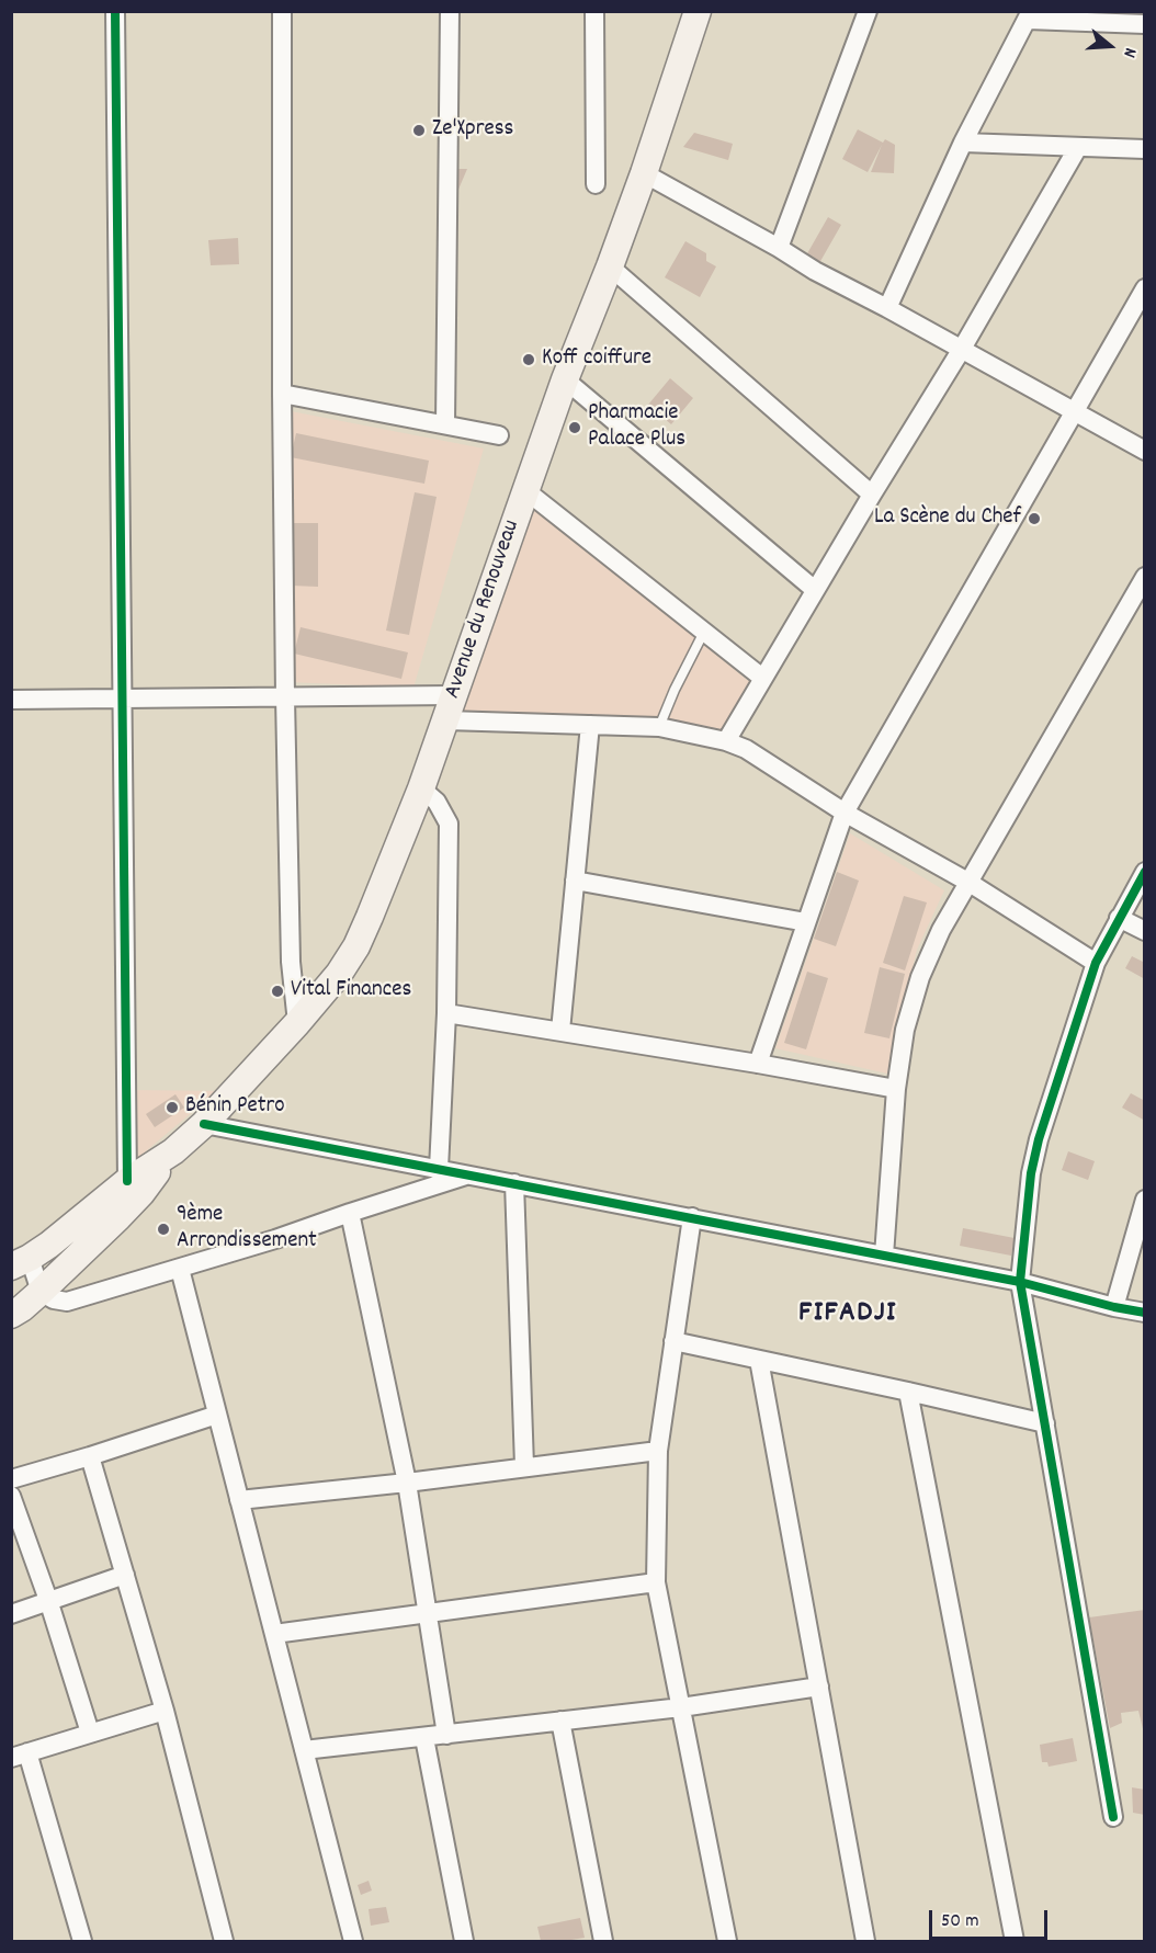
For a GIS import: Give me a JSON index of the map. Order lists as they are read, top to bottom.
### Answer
{
  "streets": {
    "main road": ["Avenue du Renouveau"]
  },
  "districts": ["FIFADJI"],
  "places": [
    "Ze'Xpress",
    "Koff coiffure",
    "Pharmacie Palace Plus",
    "La Scène du Chef",
    "Vital Finances",
    "Bénin Petro",
    "9ème Arrondissement"
  ],
  "scale_bar": "50 m",
  "north": "right"
}
